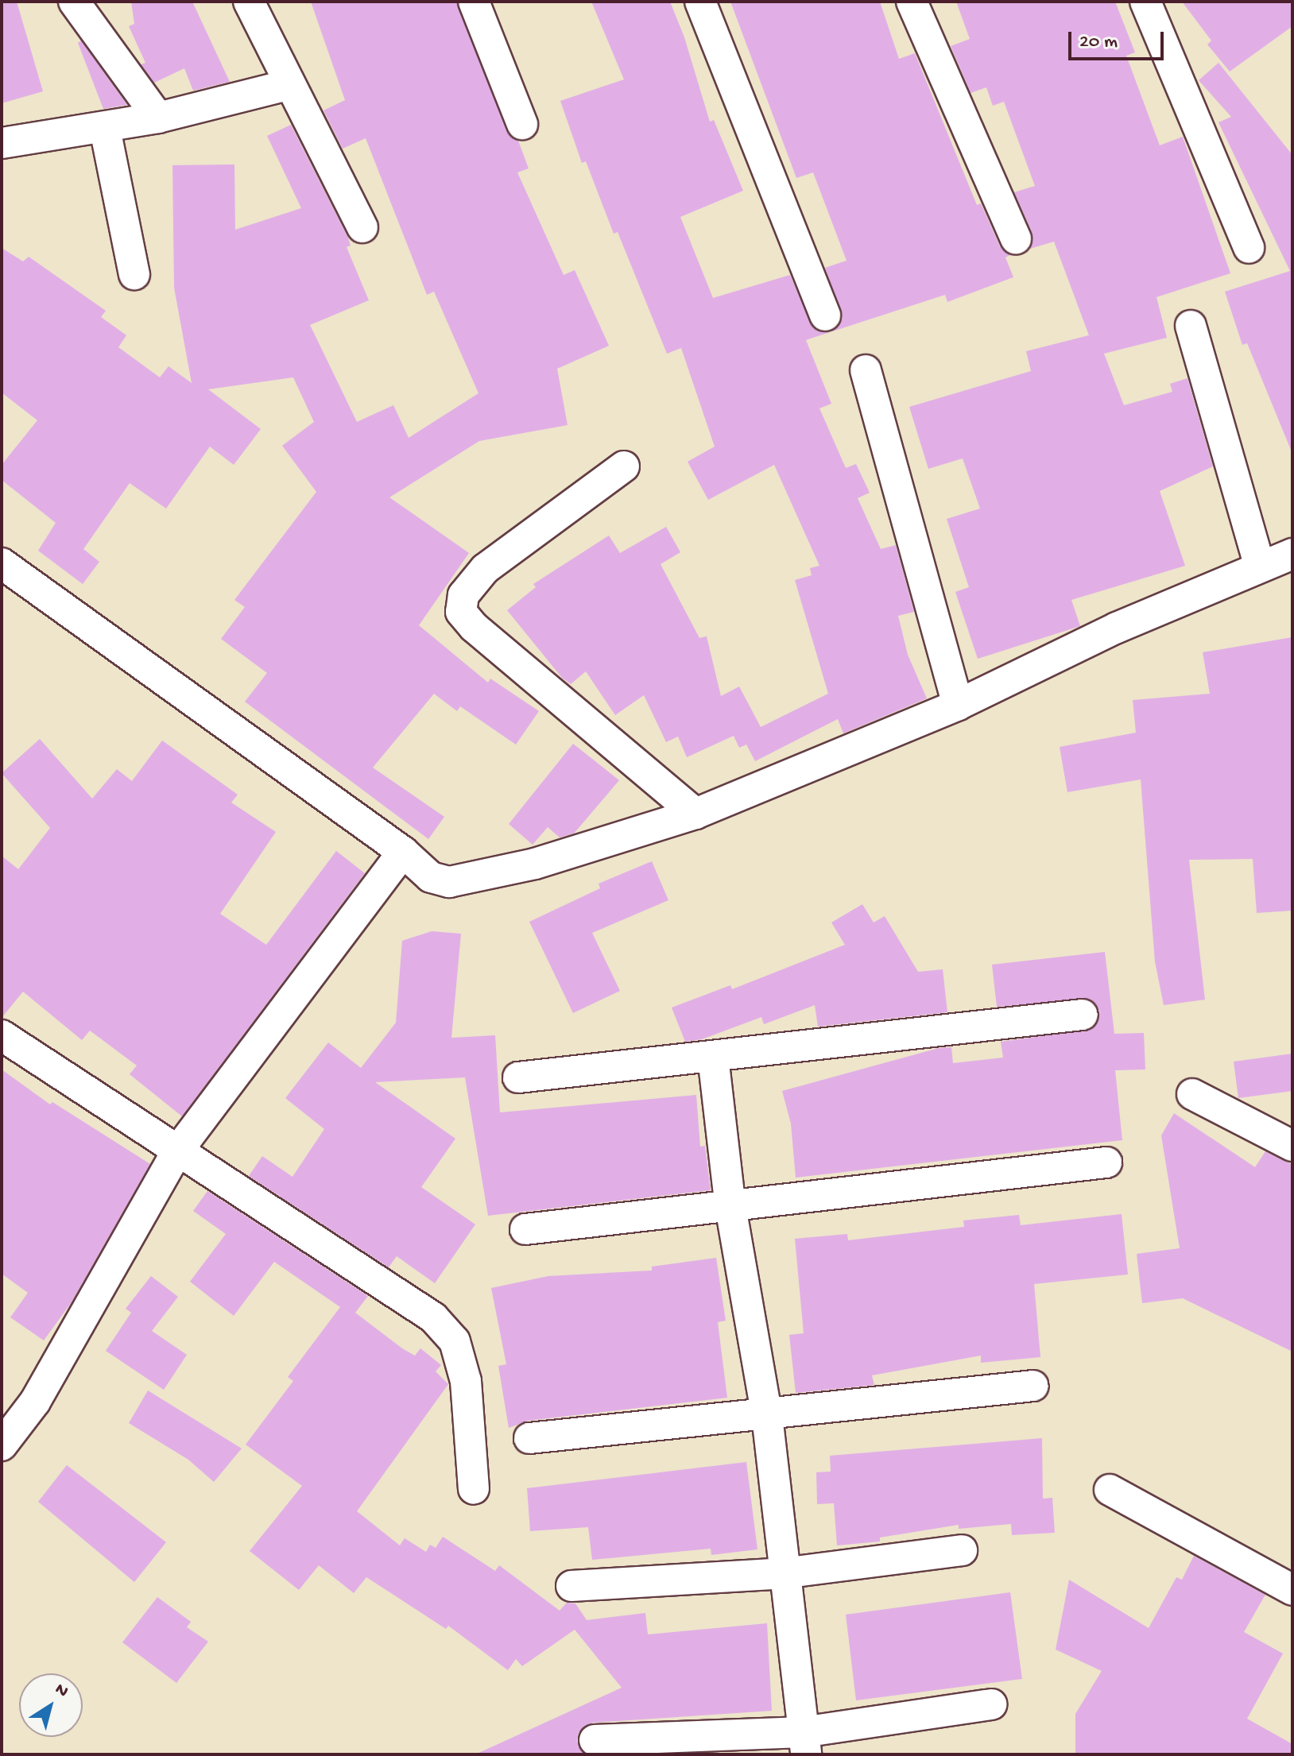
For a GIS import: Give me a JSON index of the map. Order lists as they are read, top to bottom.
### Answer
{
  "scale_bar": "20 m",
  "north": "top right"
}
